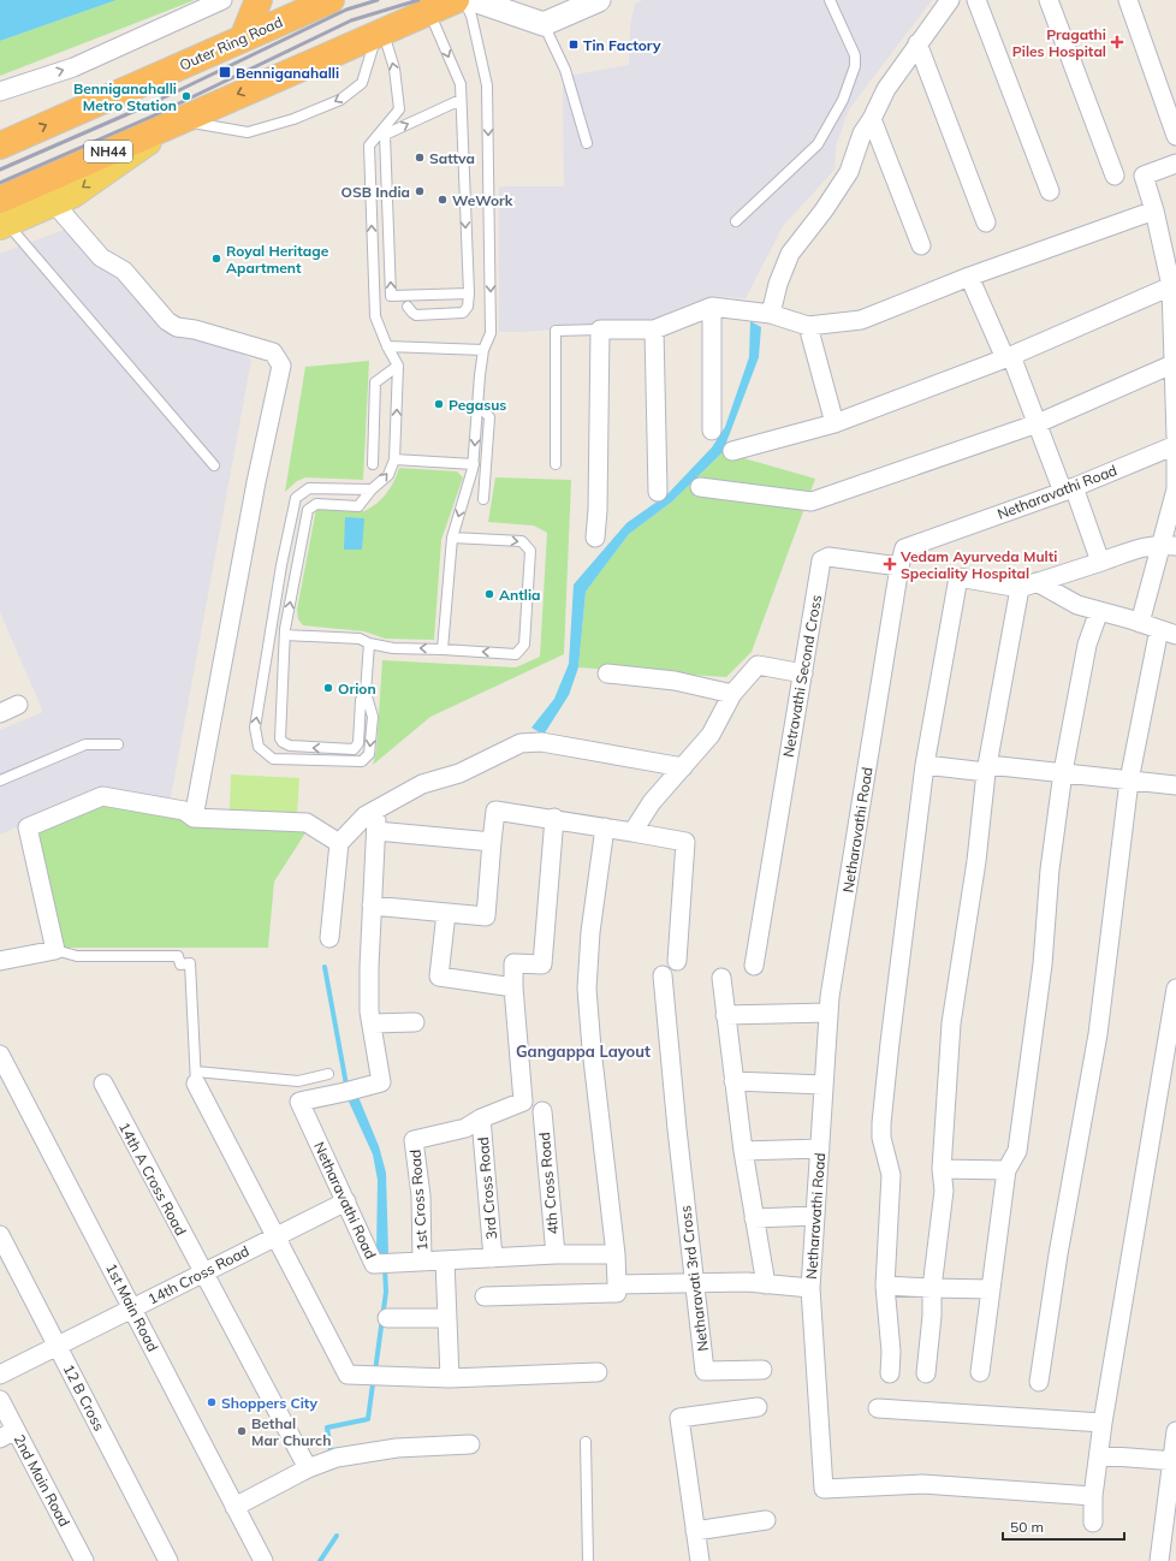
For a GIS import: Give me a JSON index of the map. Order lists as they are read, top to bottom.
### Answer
{
  "streets": {
    "highway": ["Outer Ring Road", "NH44"],
    "street": [
      "Netharavathi Road",
      "Netravathi Second Cross",
      "14th A Cross Road",
      "4th Cross Road",
      "3rd Cross Road",
      "1st Cross Road",
      "14th Cross Road",
      "Netharavati 3rd Cross",
      "1st Main Road",
      "12 B Cross",
      "2nd Main Road"
    ]
  },
  "crossings": [
    ["Netharavathi Road", "Netravathi Second Cross"],
    ["Netharavathi Road", "4th Cross Road"],
    ["Netharavathi Road", "3rd Cross Road"],
    ["Netharavathi Road", "1st Cross Road"],
    ["Netharavathi Road", "14th Cross Road"],
    ["Netharavathi Road", "Netharavati 3rd Cross"],
    ["14th A Cross Road", "14th Cross Road"],
    ["3rd Cross Road", "1st Cross Road"],
    ["14th Cross Road", "1st Main Road"],
    ["14th Cross Road", "12 B Cross"]
  ],
  "districts": ["Gangappa Layout"],
  "places": {
    "health": ["Pragathi Piles Hospital", "Vedam Ayurveda Multi Speciality Hospital"],
    "transit": ["Tin Factory", "Benniganahalli"],
    "other": [
      "Benniganahalli Metro Station",
      "Sattva",
      "OSB India",
      "WeWork",
      "Royal Heritage Apartment",
      "Pegasus",
      "Antlia",
      "Orion",
      "Shoppers City",
      "Bethal Mar Church"
    ]
  },
  "scale_bar": "50 m"
}
